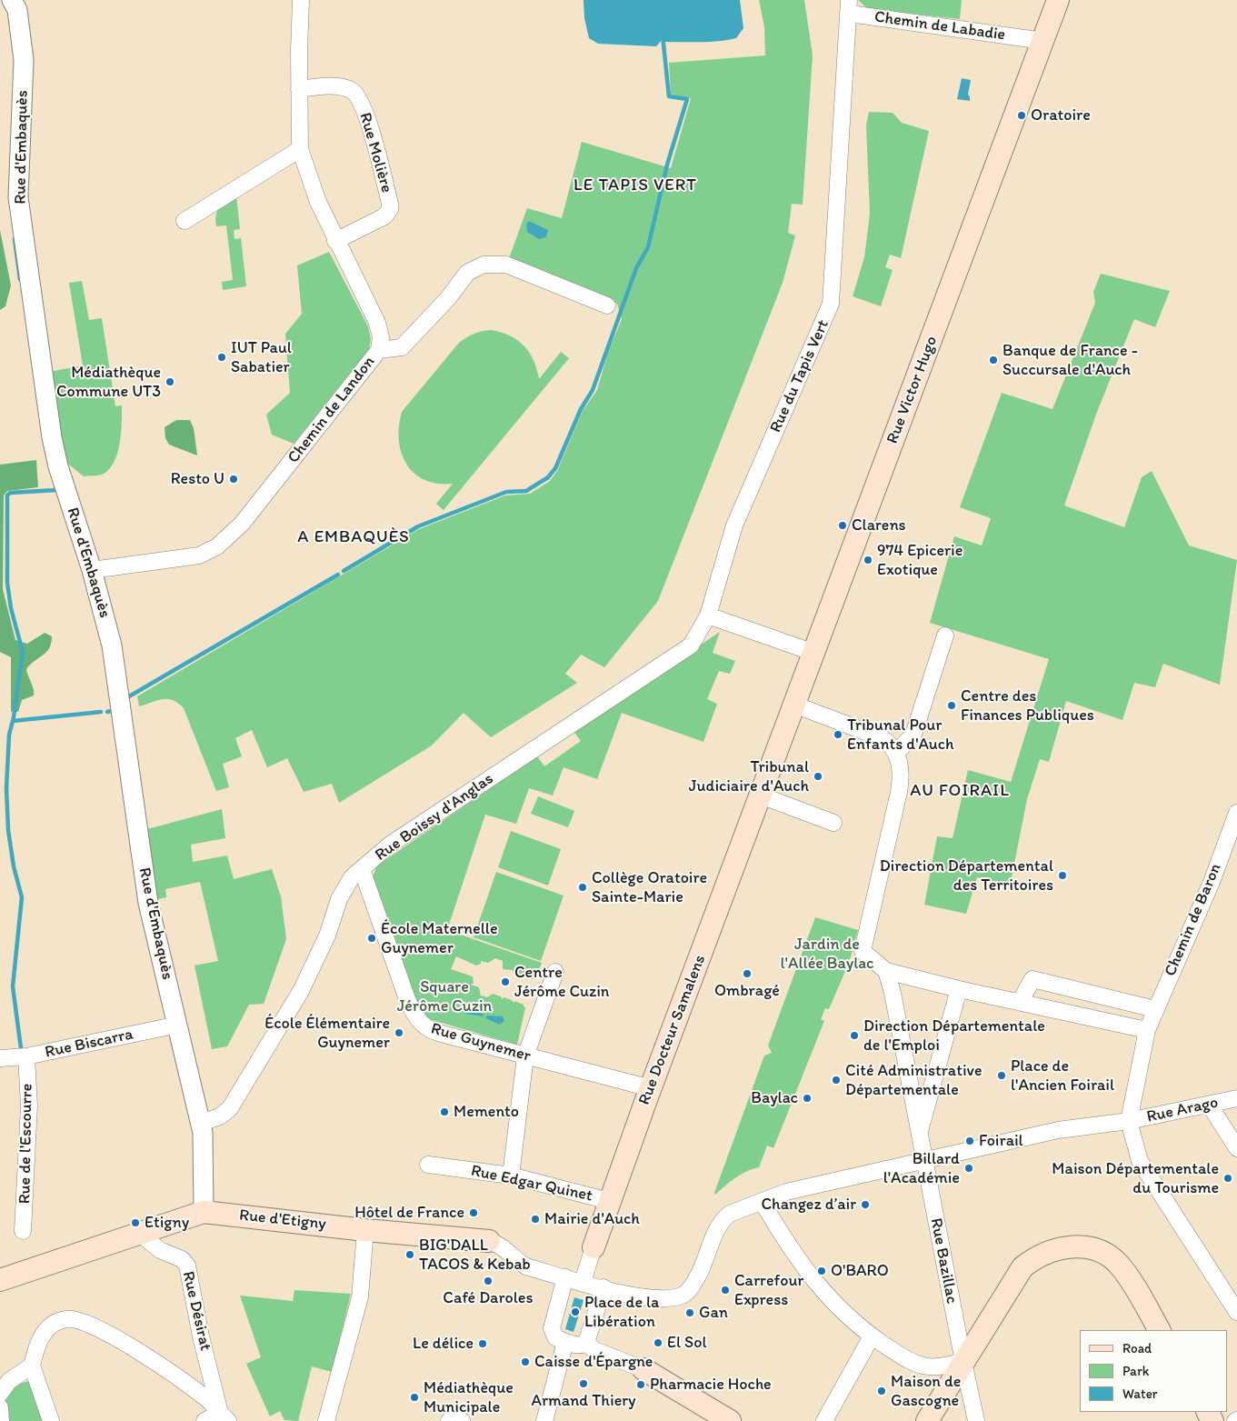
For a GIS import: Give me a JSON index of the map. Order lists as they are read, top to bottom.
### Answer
{
  "streets": {
    "main road": ["Rue Victor Hugo", "Rue Docteur Samalens", "Rue d'Etigny"],
    "street": [
      "Chemin de Labadie",
      "Rue d'Embaquès",
      "Rue Molière",
      "Rue du Tapis Vert",
      "Chemin de Landon",
      "Rue Boissy d'Anglas",
      "Chemin de Baron",
      "Rue Guynemer",
      "Rue Biscarra",
      "Rue Arago",
      "Rue de l'Escourre",
      "Rue Edgar Quinet",
      "Rue Bazillac",
      "Rue Désirat"
    ]
  },
  "crossings": [
    ["Chemin de Labadie", "Rue du Tapis Vert"],
    ["Chemin de Labadie", "Rue Victor Hugo"],
    ["Rue d'Embaquès", "Chemin de Landon"],
    ["Rue d'Embaquès", "Rue Boissy d'Anglas"],
    ["Rue d'Embaquès", "Rue Biscarra"],
    ["Rue d'Embaquès", "Rue d'Etigny"],
    ["Rue Molière", "Chemin de Landon"],
    ["Rue du Tapis Vert", "Rue Boissy d'Anglas"],
    ["Rue Victor Hugo", "Rue Docteur Samalens"],
    ["Rue Boissy d'Anglas", "Rue Guynemer"],
    ["Rue Docteur Samalens", "Rue Guynemer"],
    ["Rue Docteur Samalens", "Rue Edgar Quinet"],
    ["Rue Biscarra", "Rue de l'Escourre"],
    ["Rue d'Etigny", "Rue Désirat"]
  ],
  "districts": ["LE TAPIS VERT", "A EMBAQUÈS", "AU FOIRAIL"],
  "parks": ["Jardin de l'Allée Baylac", "Square Jérôme Cuzin"],
  "places": [
    "Oratoire",
    "IUT Paul Sabatier",
    "Banque de France - Succursale d'Auch",
    "Médiathèque Commune UT3",
    "Resto U",
    "Clarens",
    "974 Epicerie Exotique",
    "Centre des Finances Publiques",
    "Tribunal Pour Enfants d'Auch",
    "Tribunal Judiciaire d'Auch",
    "Direction Départemental des Territoires",
    "Collège Oratoire Sainte-Marie",
    "École Maternelle Guynemer",
    "Ombragé",
    "Centre Jérôme Cuzin",
    "École Élémentaire Guynemer",
    "Direction Départementale de l'Emploi",
    "Place de l'Ancien Foirail",
    "Cité Administrative Départementale",
    "Baylac",
    "Memento",
    "Foirail",
    "Billard l'Académie",
    "Maison Départementale du Tourisme",
    "Changez d’air",
    "Hôtel de France",
    "Mairie d'Auch",
    "Etigny",
    "BIG'DALL TACOS & Kebab",
    "O'BARO",
    "Café Daroles",
    "Carrefour Express",
    "Place de la Libération",
    "Gan",
    "El Sol",
    "Le délice",
    "Caisse d'Épargne",
    "Armand Thiery",
    "Pharmacie Hoche",
    "Maison de Gascogne",
    "Médiathèque Municipale"
  ],
  "legend": ["Road", "Park", "Water"]
}
